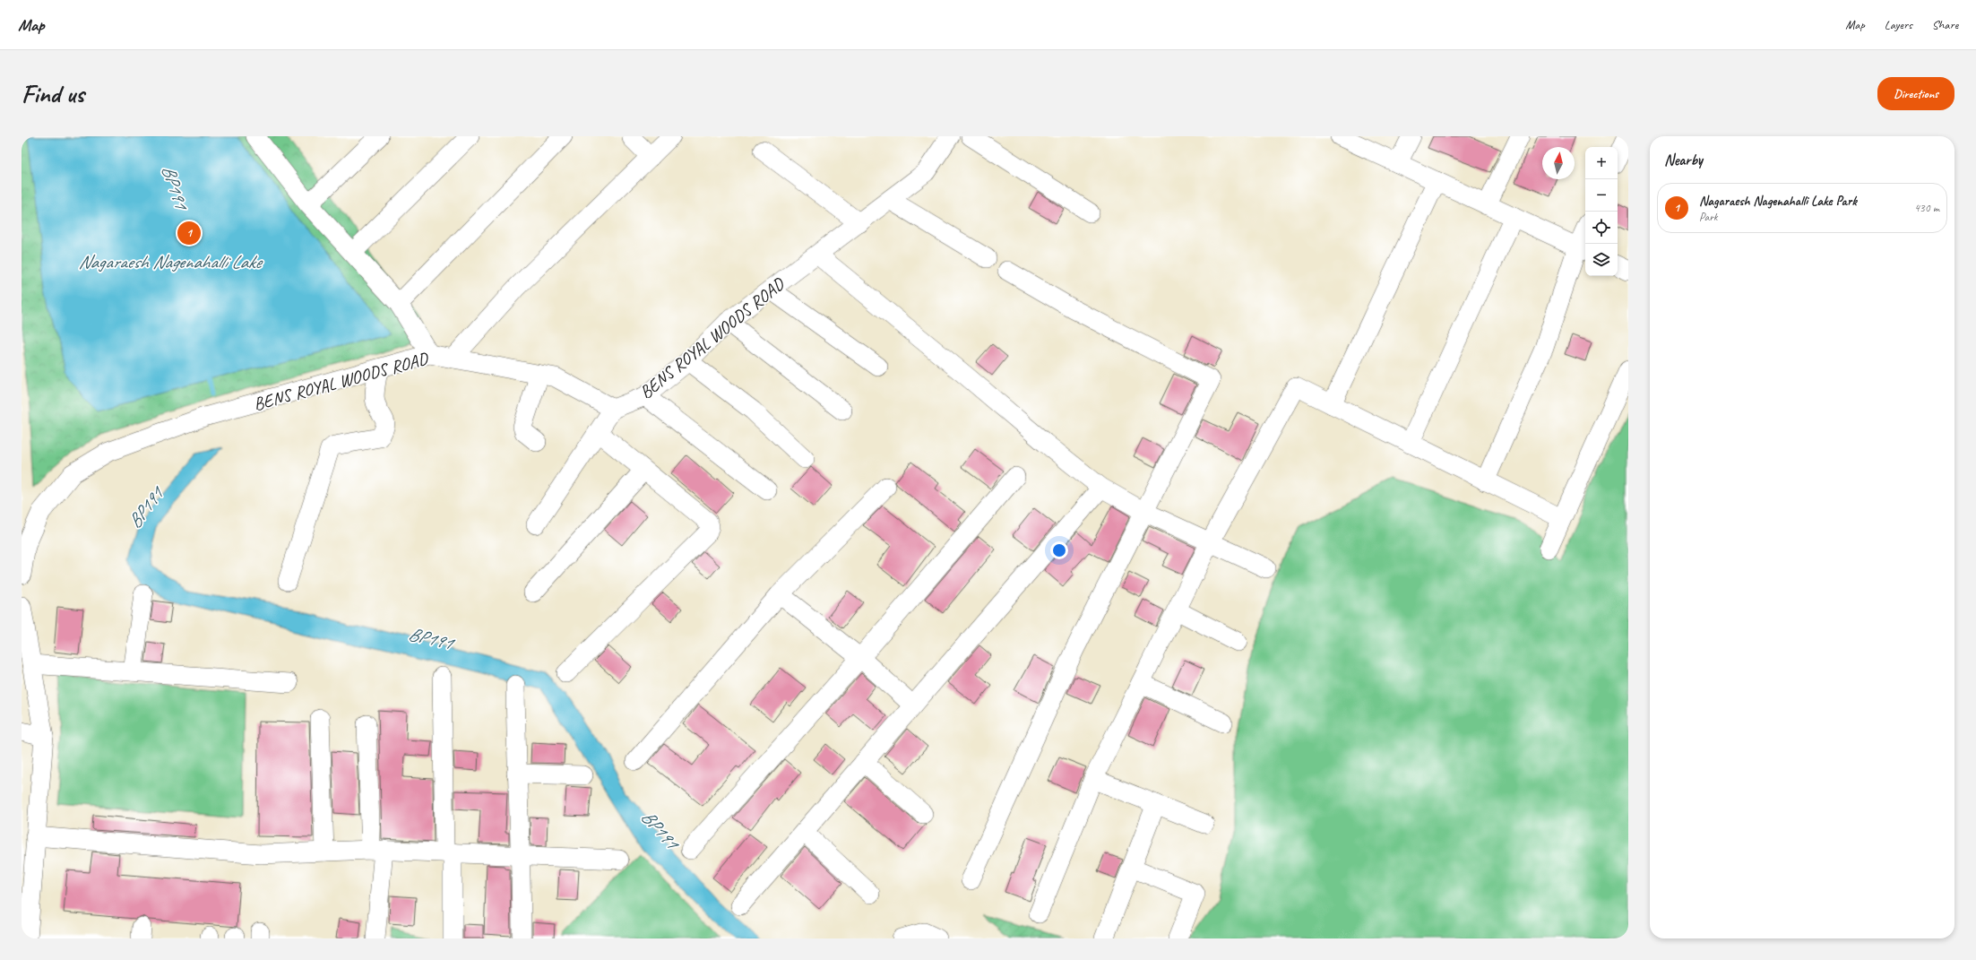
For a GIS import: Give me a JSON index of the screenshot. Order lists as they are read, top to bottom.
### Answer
{
  "streets": {
    "street": ["BENS ROYAL WOODS ROAD"]
  },
  "water": ["BP191", "Nagaraesh Nagenahalli Lake"],
  "north": "top",
  "page": {
    "header": "Map",
    "nav": ["Map", "Layers", "Share"],
    "buttons": "Directions",
    "title": "Find us",
    "heading": "Nearby",
    "map_buttons": ["+", "−"],
    "list": [
      {
        "mark": "1",
        "name": "Nagaraesh Nagenahalli Lake Park",
        "note": "Park",
        "value": "430 m"
      }
    ],
    "pins": "1"
  }
}
